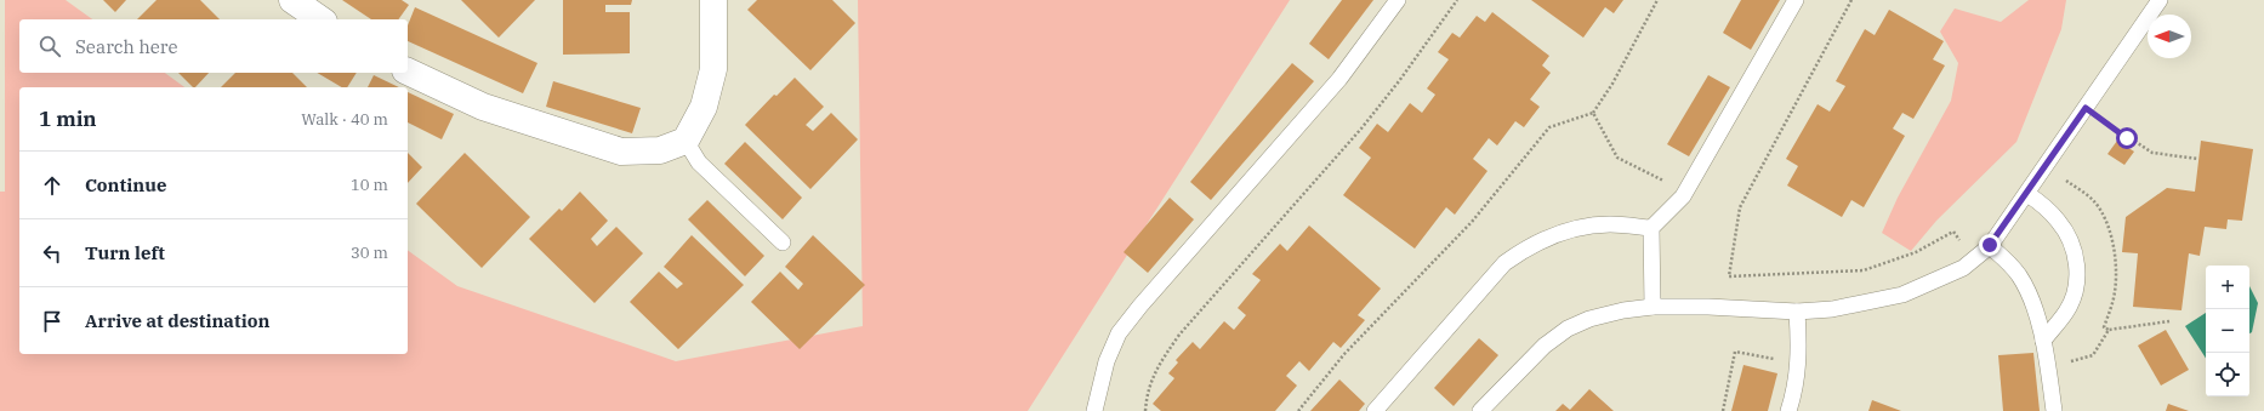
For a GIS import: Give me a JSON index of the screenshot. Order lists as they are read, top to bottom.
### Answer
{
  "north": "left",
  "page": {
    "search": "Search here",
    "heading": ["1 min", "Walk · 40 m"],
    "list": [
      ["Continue", "10 m"],
      ["Turn left", "30 m"],
      "Arrive at destination"
    ],
    "map_buttons": ["+", "−"]
  }
}
